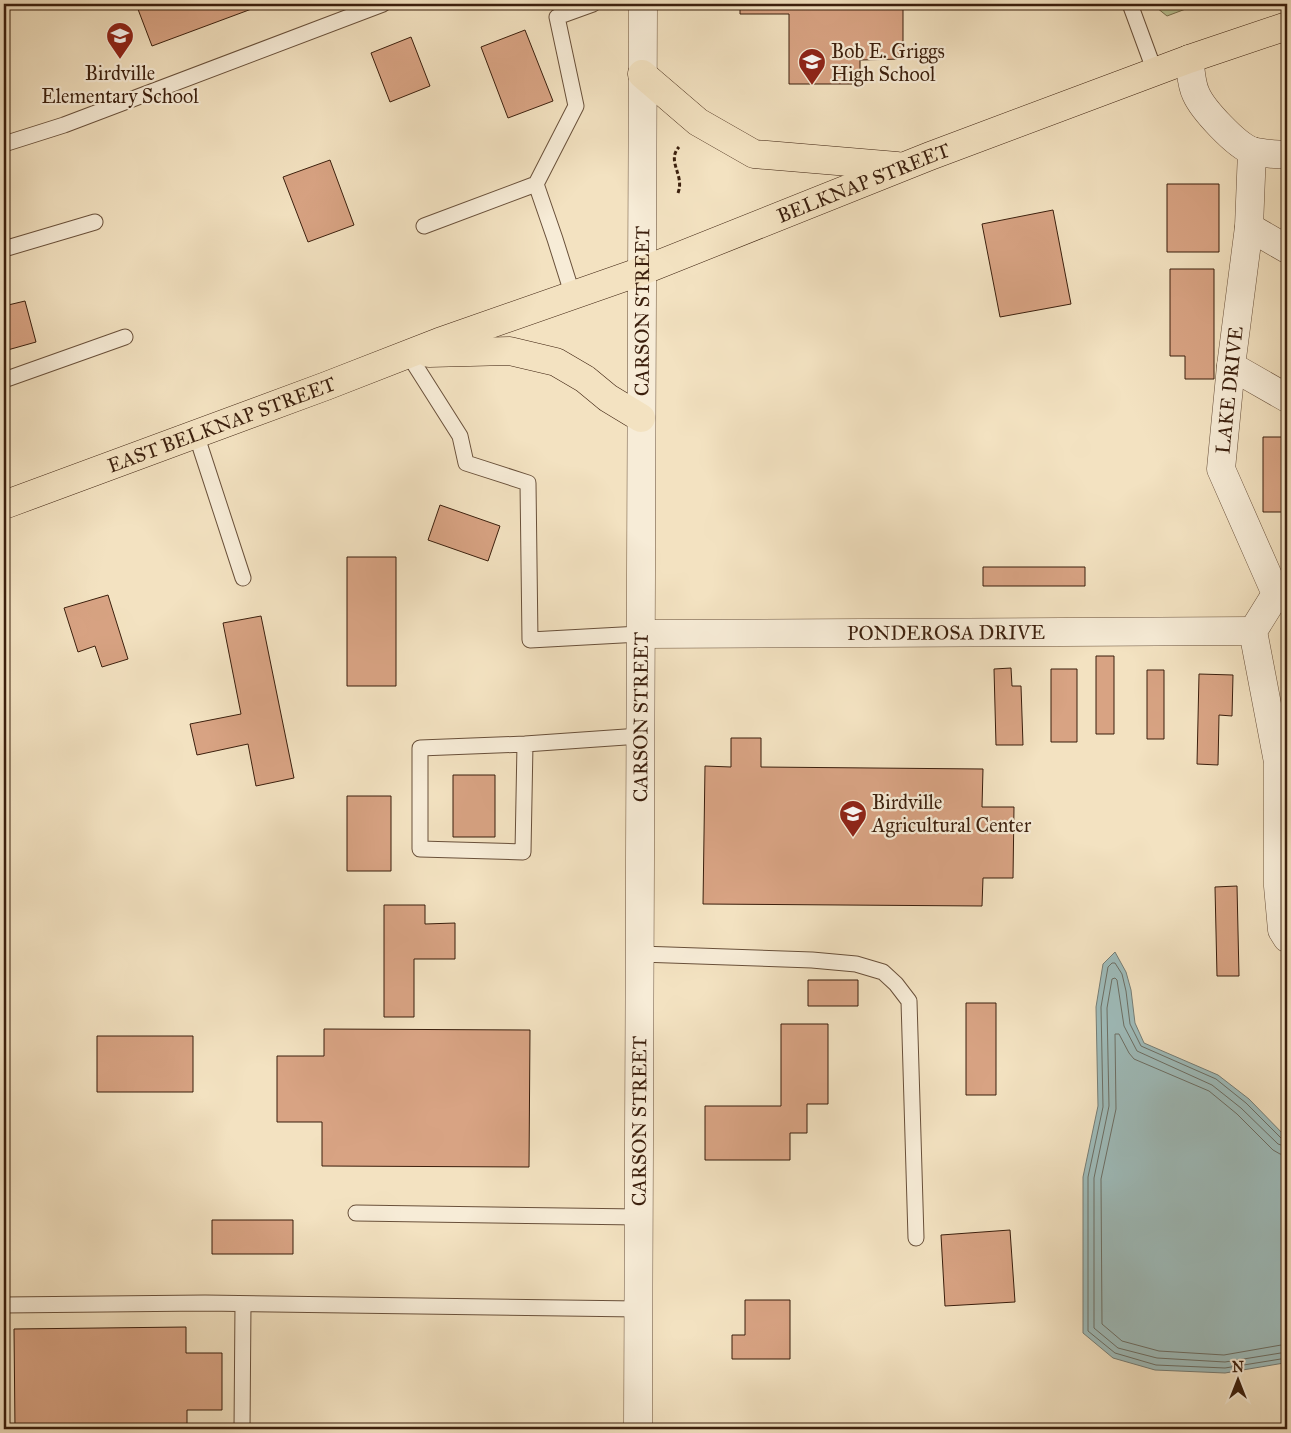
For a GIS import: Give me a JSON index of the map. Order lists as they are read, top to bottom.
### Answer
{
  "streets": {
    "main road": ["BELKNAP STREET", "EAST BELKNAP STREET"],
    "street": ["CARSON STREET", "LAKE DRIVE", "PONDEROSA DRIVE"]
  },
  "crossings": [
    ["BELKNAP STREET", "CARSON STREET"],
    ["BELKNAP STREET", "EAST BELKNAP STREET"],
    ["CARSON STREET", "PONDEROSA DRIVE"],
    ["LAKE DRIVE", "PONDEROSA DRIVE"]
  ],
  "places": {
    "school or university": ["Birdville Elementary School", "Bob E. Griggs High School", "Birdville Agricultural Center"]
  },
  "north": "top"
}
